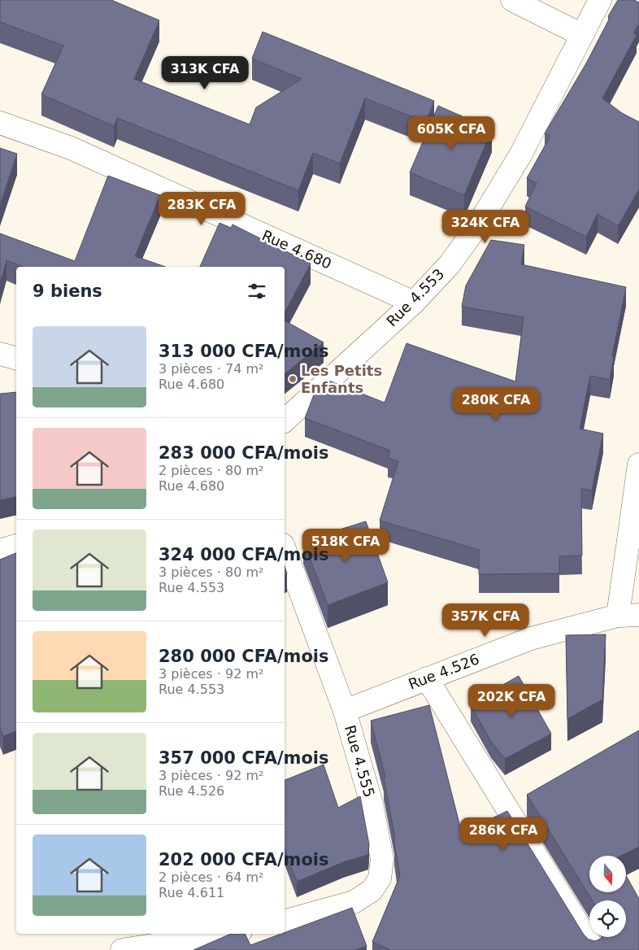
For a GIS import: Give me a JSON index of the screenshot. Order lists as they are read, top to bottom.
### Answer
{
  "streets": {
    "street": [
      "Rue 4.680",
      "Rue 4.553",
      "Rue 4.526",
      "Rue 4.555"
    ]
  },
  "crossings": [
    ["Rue 4.680", "Rue 4.553"],
    ["Rue 4.526", "Rue 4.555"]
  ],
  "places": ["Les Petits Enfants"],
  "north": "bottom",
  "page": {
    "price": [
      "313K CFA",
      "605K CFA",
      "283K CFA",
      "324K CFA",
      "280K CFA",
      "518K CFA",
      "357K CFA",
      "202K CFA",
      "286K CFA"
    ],
    "heading": "9 biens",
    "list": [
      {
        "name": "313 000 CFA/mois",
        "note": "3 pièces · 74 m² · Rue 4.680"
      },
      {
        "name": "283 000 CFA/mois",
        "note": "2 pièces · 80 m² · Rue 4.680"
      },
      {
        "name": "324 000 CFA/mois",
        "note": "3 pièces · 80 m² · Rue 4.553"
      },
      {
        "name": "280 000 CFA/mois",
        "note": "3 pièces · 92 m² · Rue 4.553"
      },
      {
        "name": "357 000 CFA/mois",
        "note": "3 pièces · 92 m² · Rue 4.526"
      },
      {
        "name": "202 000 CFA/mois",
        "note": "2 pièces · 64 m² · Rue 4.611"
      }
    ]
  }
}
